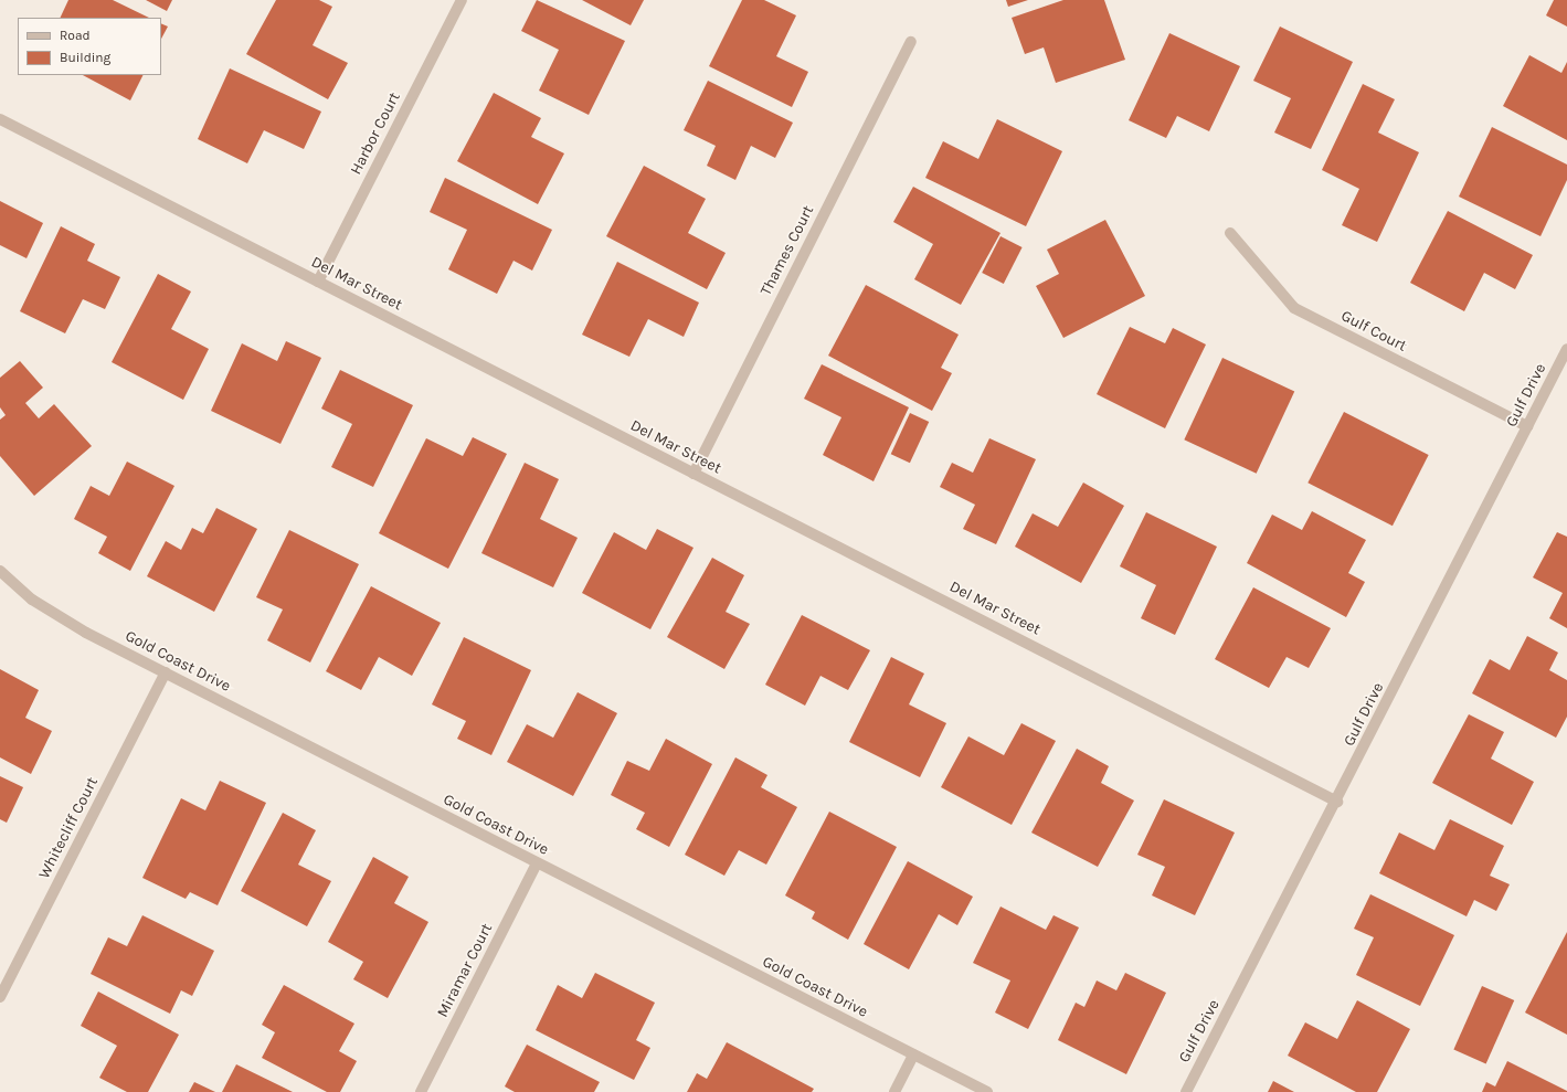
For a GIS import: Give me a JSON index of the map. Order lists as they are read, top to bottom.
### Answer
{
  "streets": {
    "street": [
      "Harbor Court",
      "Thames Court",
      "Del Mar Street",
      "Gulf Court",
      "Gulf Drive",
      "Gold Coast Drive",
      "Whitecliff Court",
      "Miramar Court"
    ]
  },
  "crossings": [
    ["Harbor Court", "Del Mar Street"],
    ["Thames Court", "Del Mar Street"],
    ["Del Mar Street", "Gulf Drive"],
    ["Gulf Court", "Gulf Drive"],
    ["Gold Coast Drive", "Whitecliff Court"],
    ["Gold Coast Drive", "Miramar Court"]
  ],
  "legend": ["Road", "Building"]
}
